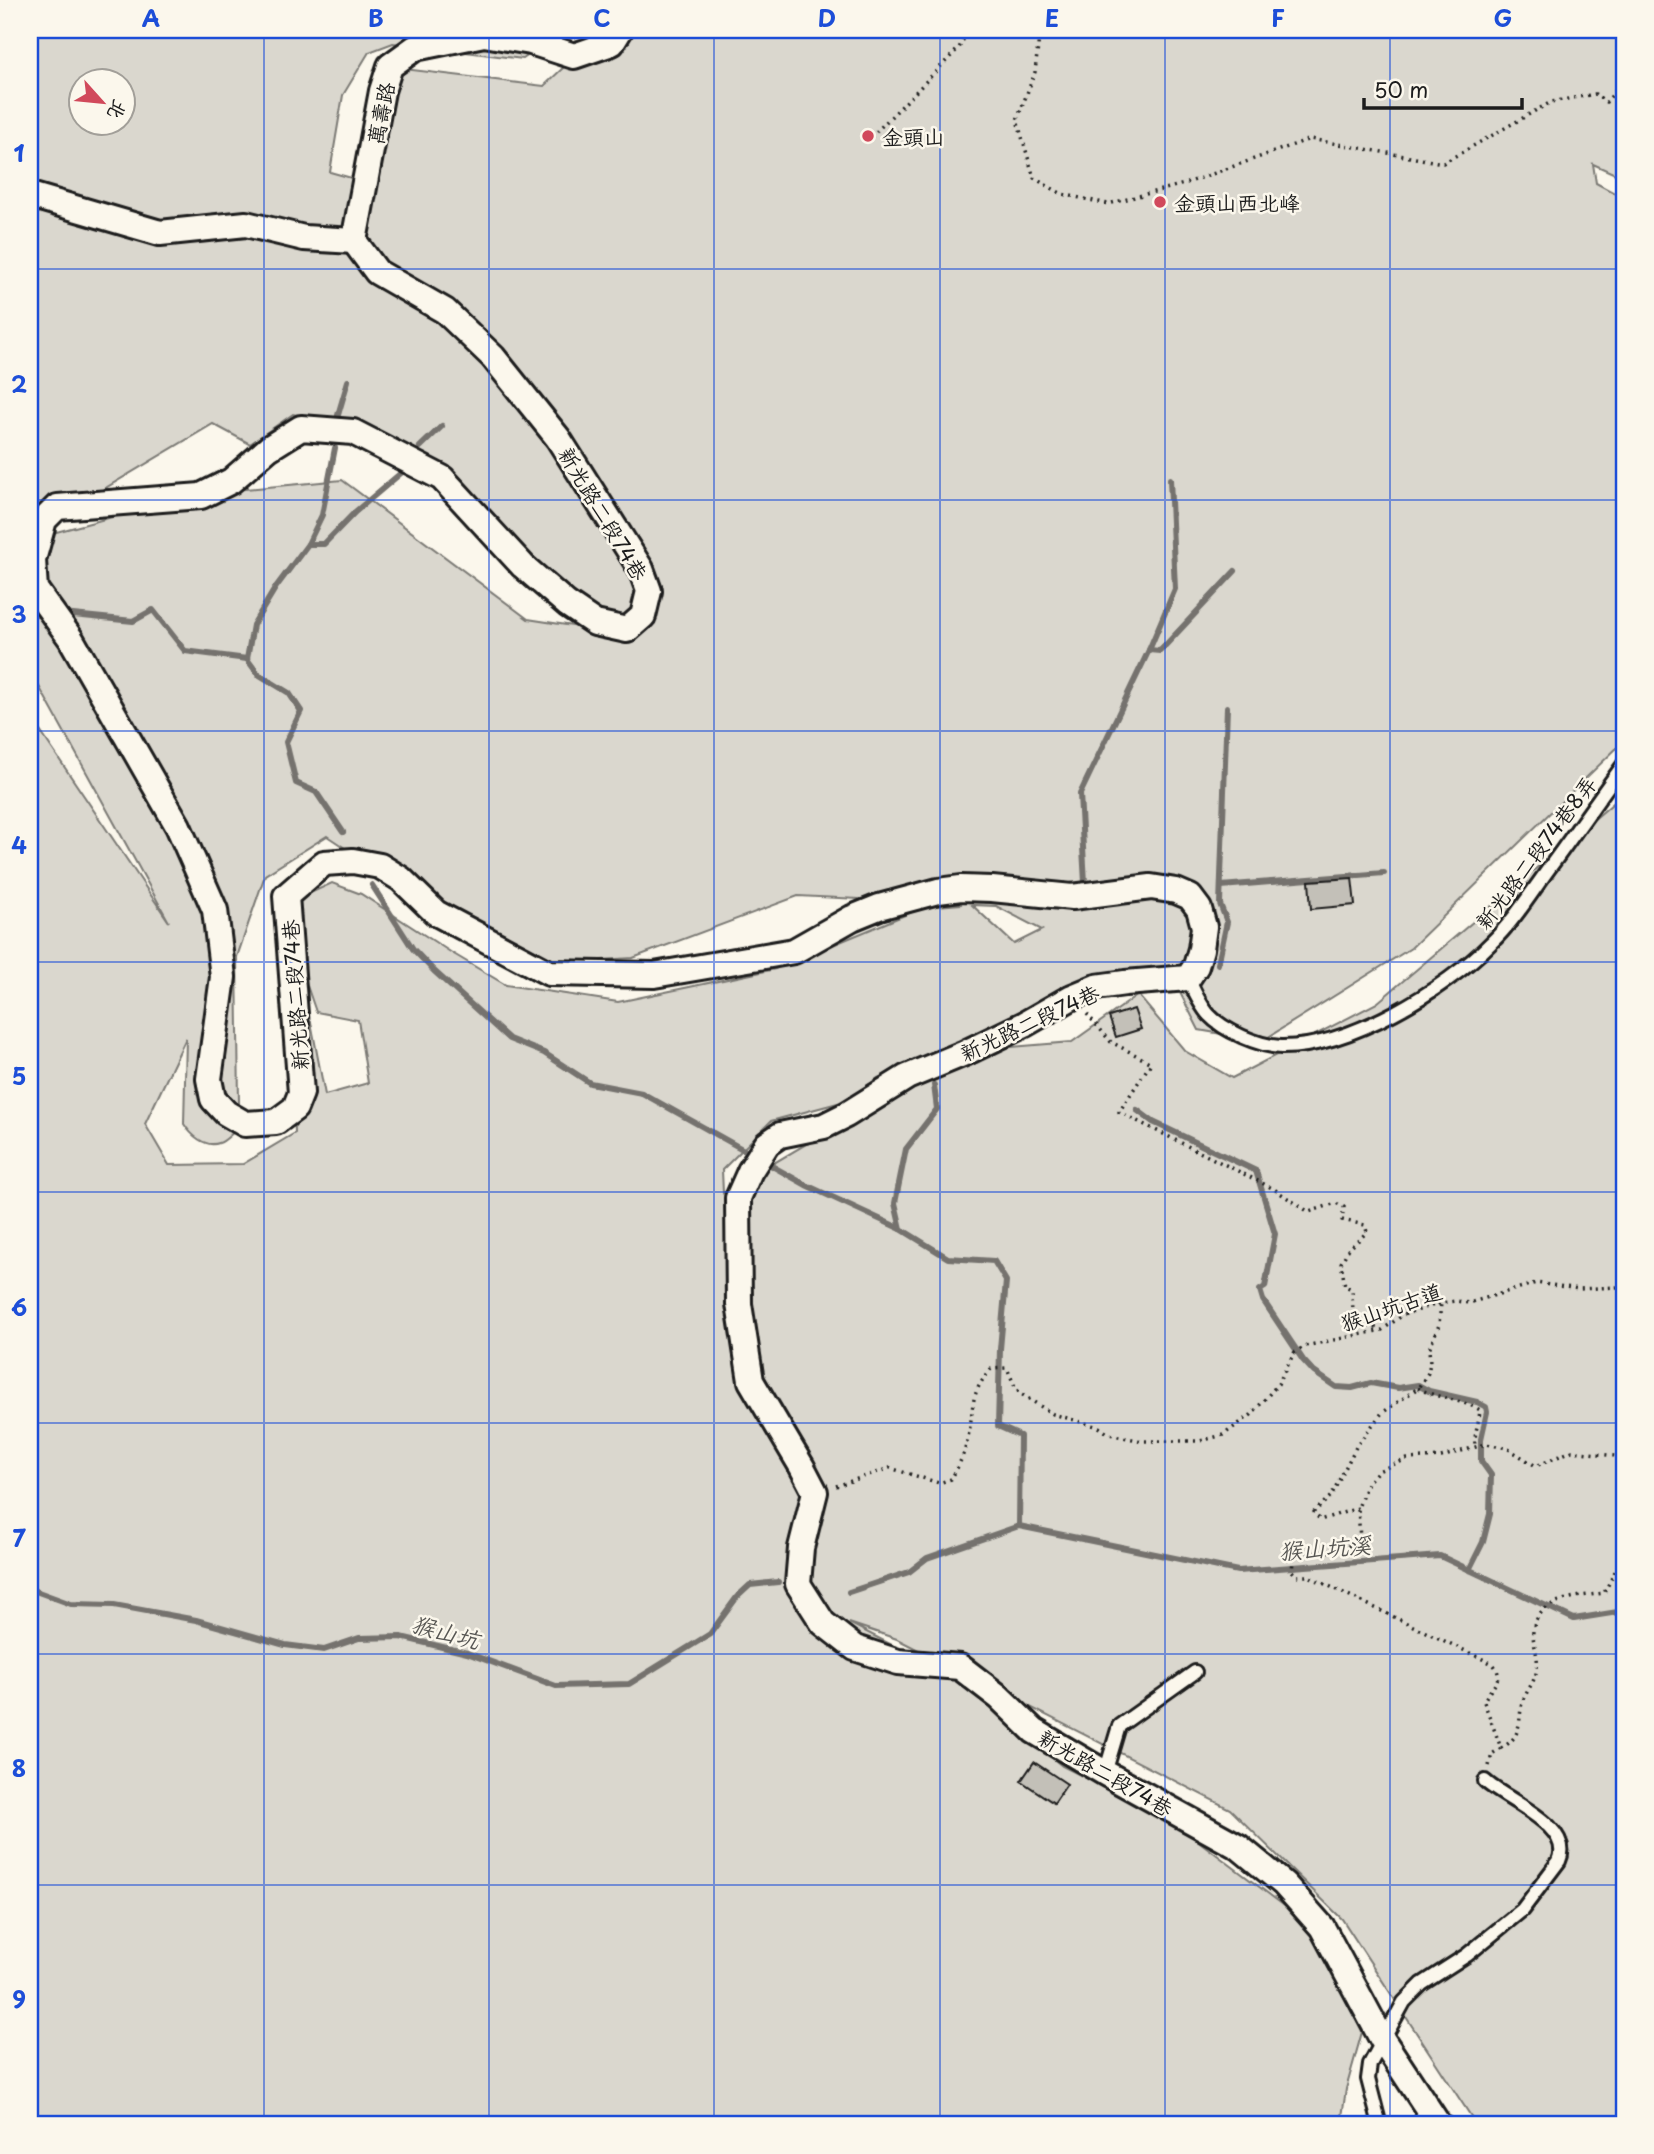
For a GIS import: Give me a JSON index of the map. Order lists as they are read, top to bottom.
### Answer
{
  "streets": {
    "street": ["萬壽路", "新光路二段74巷"],
    "lane": ["新光路二段74巷8弄"],
    "path": ["猴山坑古道"]
  },
  "crossings": [
    ["萬壽路", "新光路二段74巷"],
    ["新光路二段74巷", "新光路二段74巷8弄"],
    ["新光路二段74巷", "猴山坑古道"]
  ],
  "water": ["猴山坑溪", "猴山坑"],
  "places": ["金頭山", "金頭山西北峰"],
  "scale_bar": "50 m",
  "north": "bottom right",
  "grid": {
    "columns": [
      "A",
      "B",
      "C",
      "D",
      "E",
      "F",
      "G"
    ],
    "rows": [
      "1",
      "2",
      "3",
      "4",
      "5",
      "6",
      "7",
      "8",
      "9"
    ]
  }
}
